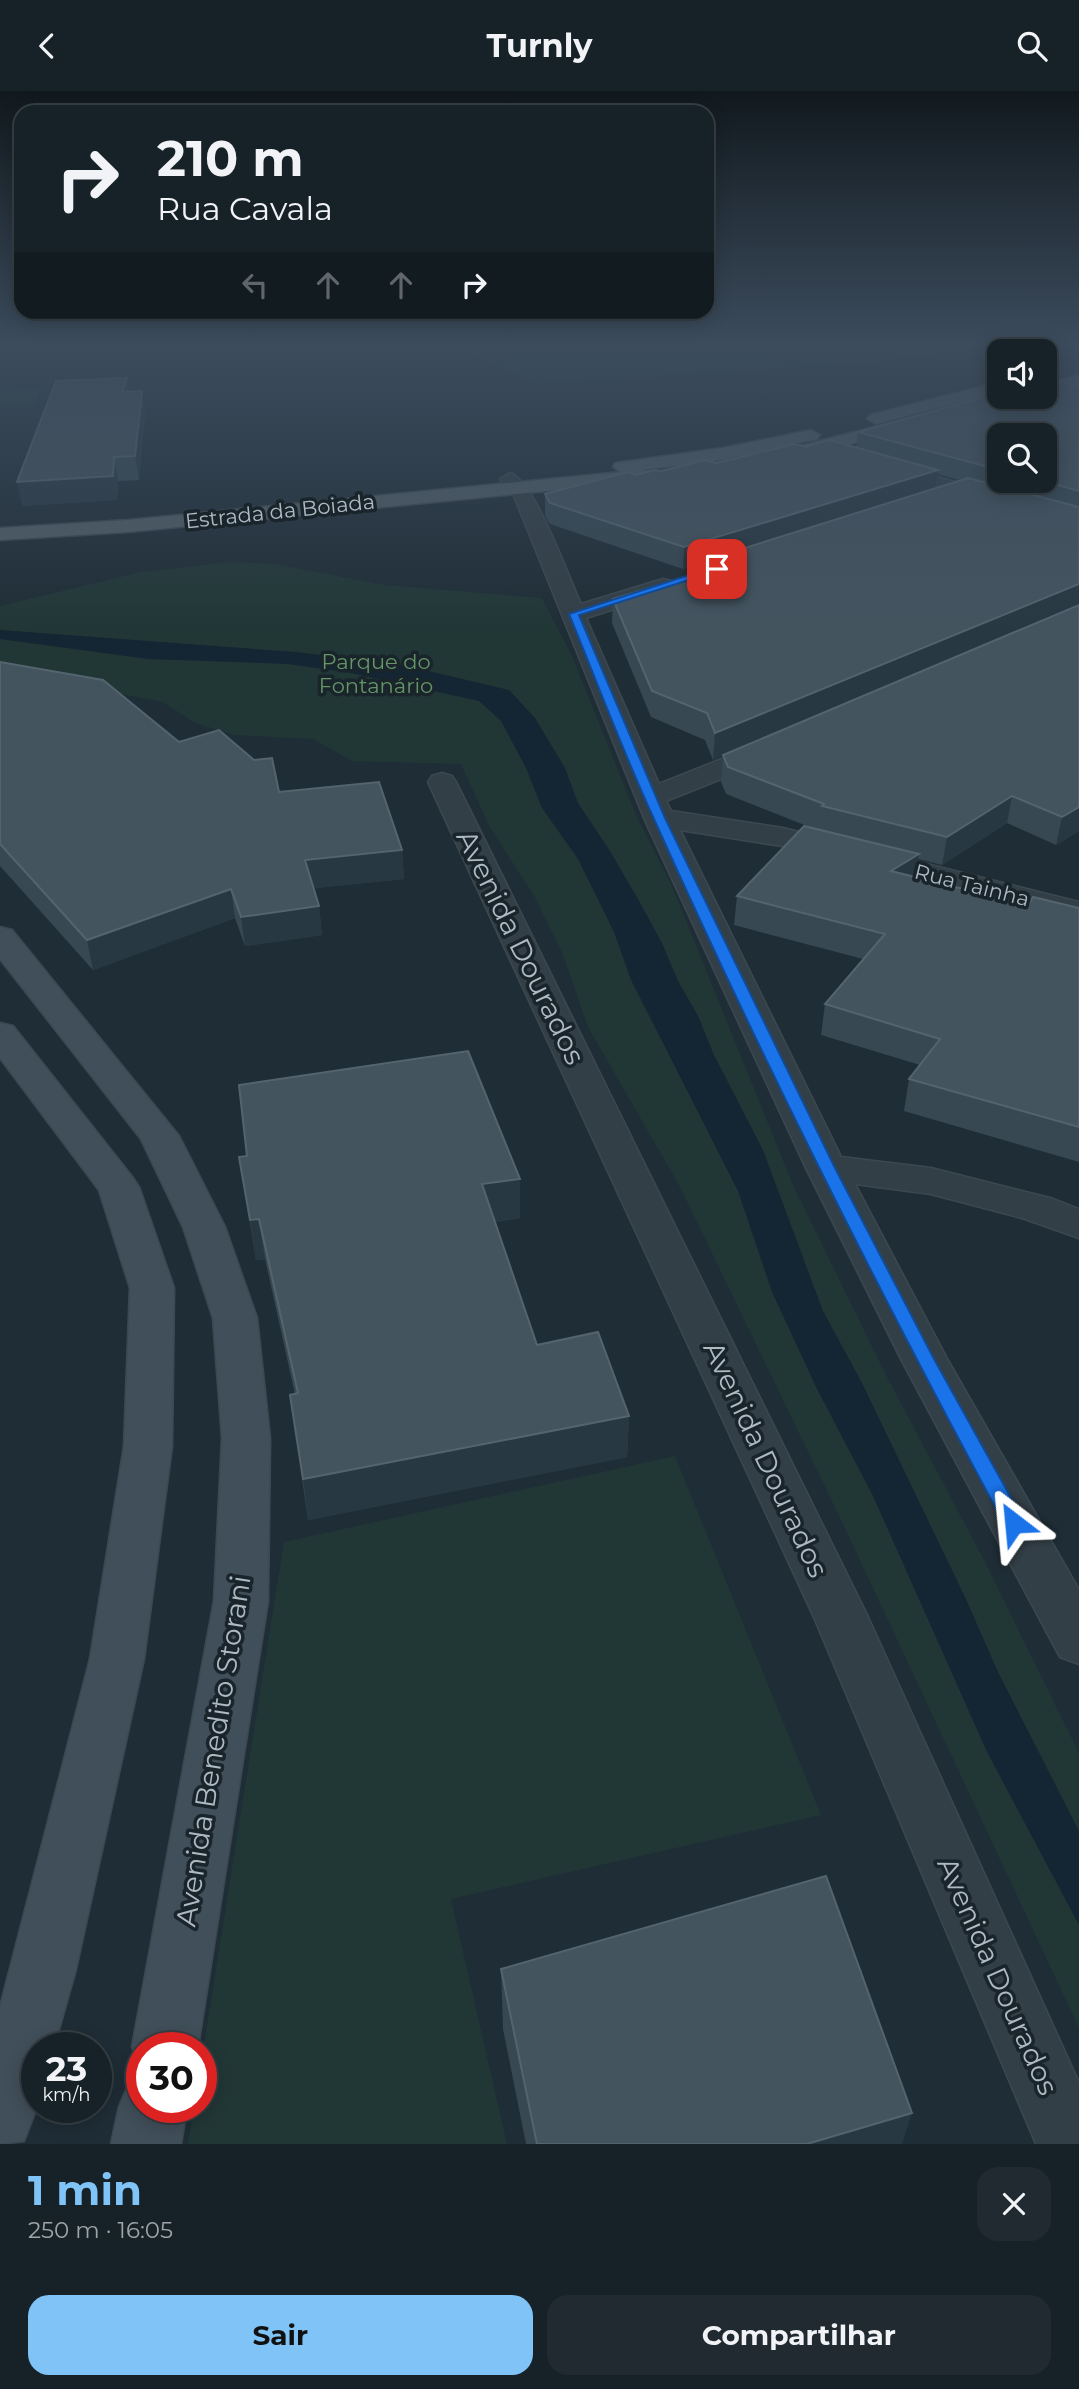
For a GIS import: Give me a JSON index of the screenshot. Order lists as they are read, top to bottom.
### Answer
{
  "streets": {
    "main road": ["Estrada da Boiada", "Avenida Benedito Storani"],
    "street": ["Rua Tainha", "Avenida Dourados"]
  },
  "parks": ["Parque do Fontanário"],
  "page": {
    "header": "Turnly",
    "turn": ["210 m", "Rua Cavala"],
    "speed": "23 km/h",
    "limit": "30",
    "heading": ["1 min", "250 m · 16:05"],
    "buttons": ["Sair", "Compartilhar"]
  }
}
